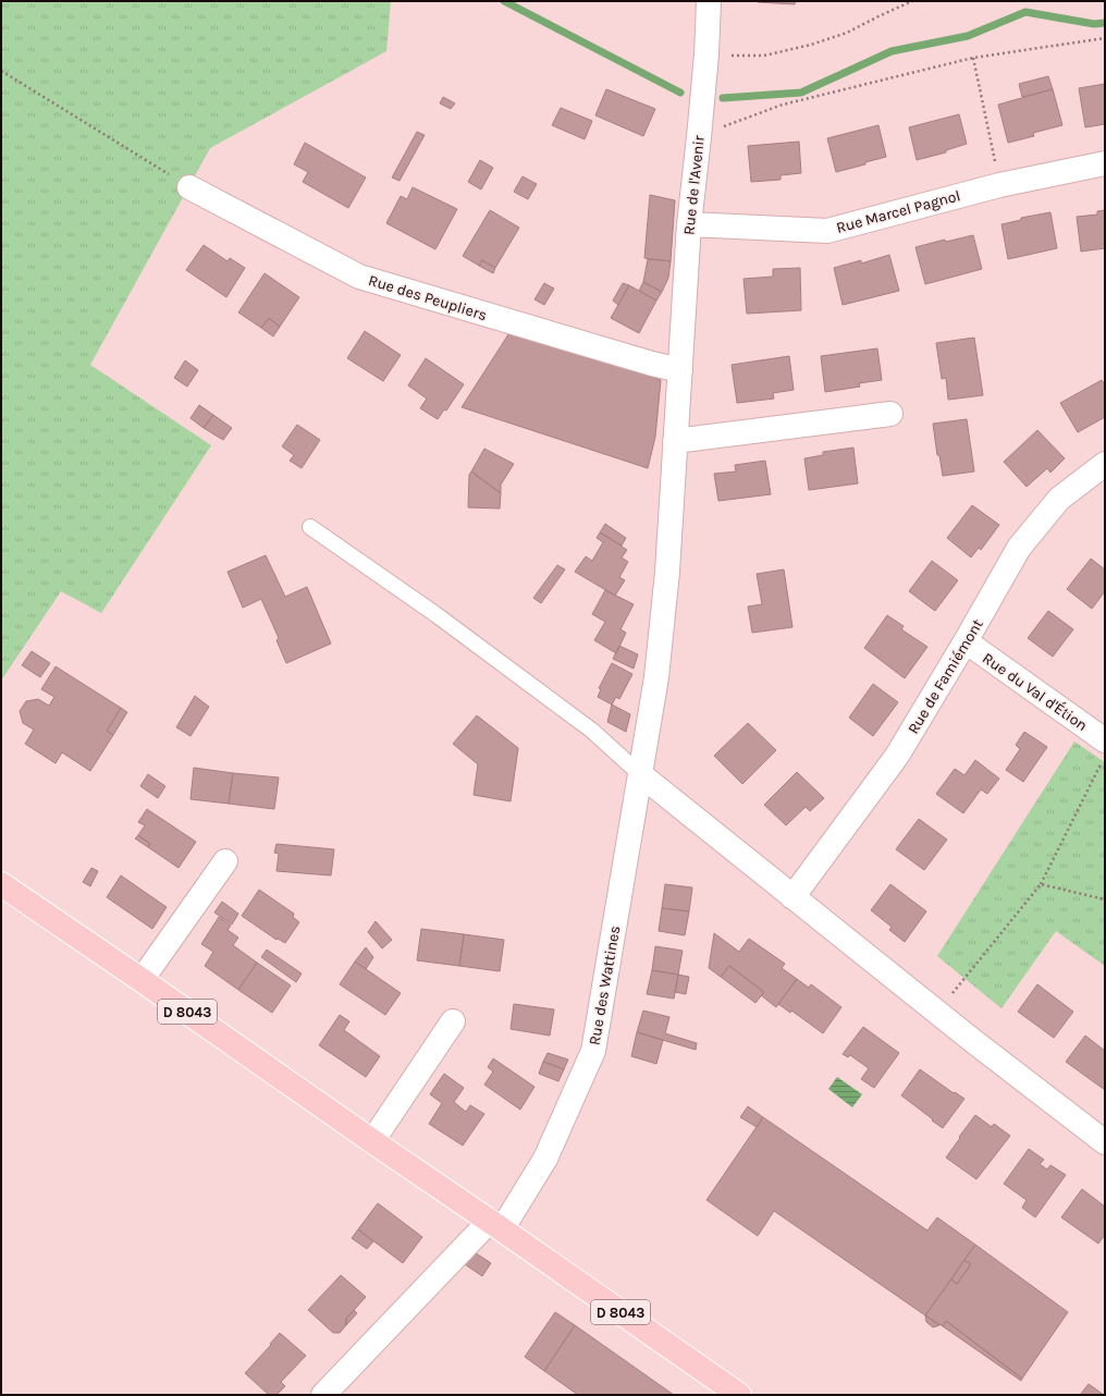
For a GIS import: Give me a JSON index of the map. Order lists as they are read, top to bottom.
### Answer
{
  "streets": {
    "main road": ["D 8043"],
    "street": [
      "Rue de l'Avenir",
      "Rue Marcel Pagnol",
      "Rue des Peupliers",
      "Rue de Famiémont",
      "Rue du Val d'Étion",
      "Rue des Wattines"
    ]
  },
  "crossings": [
    ["Rue de l'Avenir", "Rue Marcel Pagnol"],
    ["Rue de l'Avenir", "Rue des Peupliers"],
    ["Rue de l'Avenir", "Rue des Wattines"],
    ["Rue de Famiémont", "Rue du Val d'Étion"],
    ["Rue des Wattines", "D 8043"]
  ]
}
